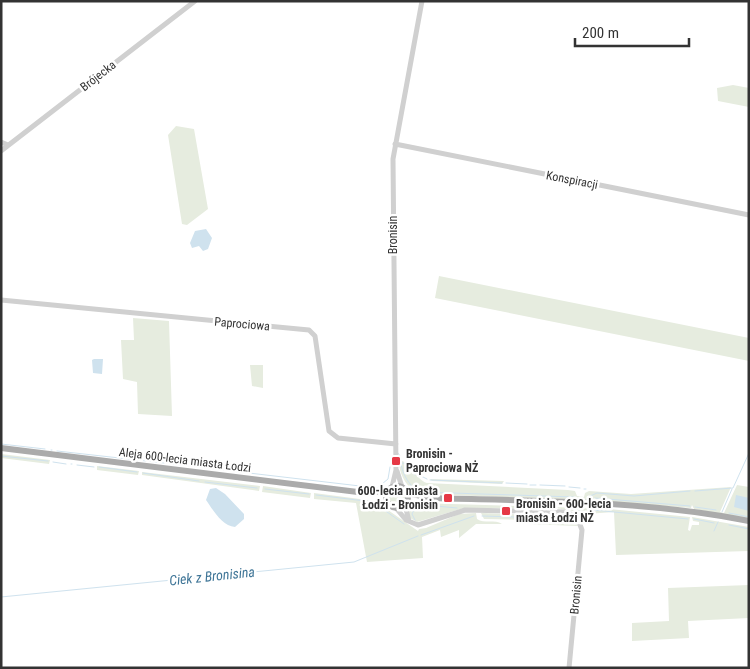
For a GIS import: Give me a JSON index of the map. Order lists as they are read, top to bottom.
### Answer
{
  "streets": {
    "main road": ["Aleja 600-lecia miasta Łodzi"],
    "street": [
      "Brójecka",
      "Konspiracji",
      "Bronisin",
      "Paprociowa"
    ]
  },
  "crossings": [
    ["Konspiracji", "Bronisin"],
    ["Bronisin", "Paprociowa"],
    ["Bronisin", "Aleja 600-lecia miasta Łodzi"]
  ],
  "water": ["Ciek z Bronisina"],
  "places": {
    "transit": ["Bronisin - Paprociowa NŻ", "600-lecia miasta Łodzi - Bronisin", "Bronisin - 600-lecia miasta Łodzi NŻ"]
  },
  "scale_bar": "200 m"
}
